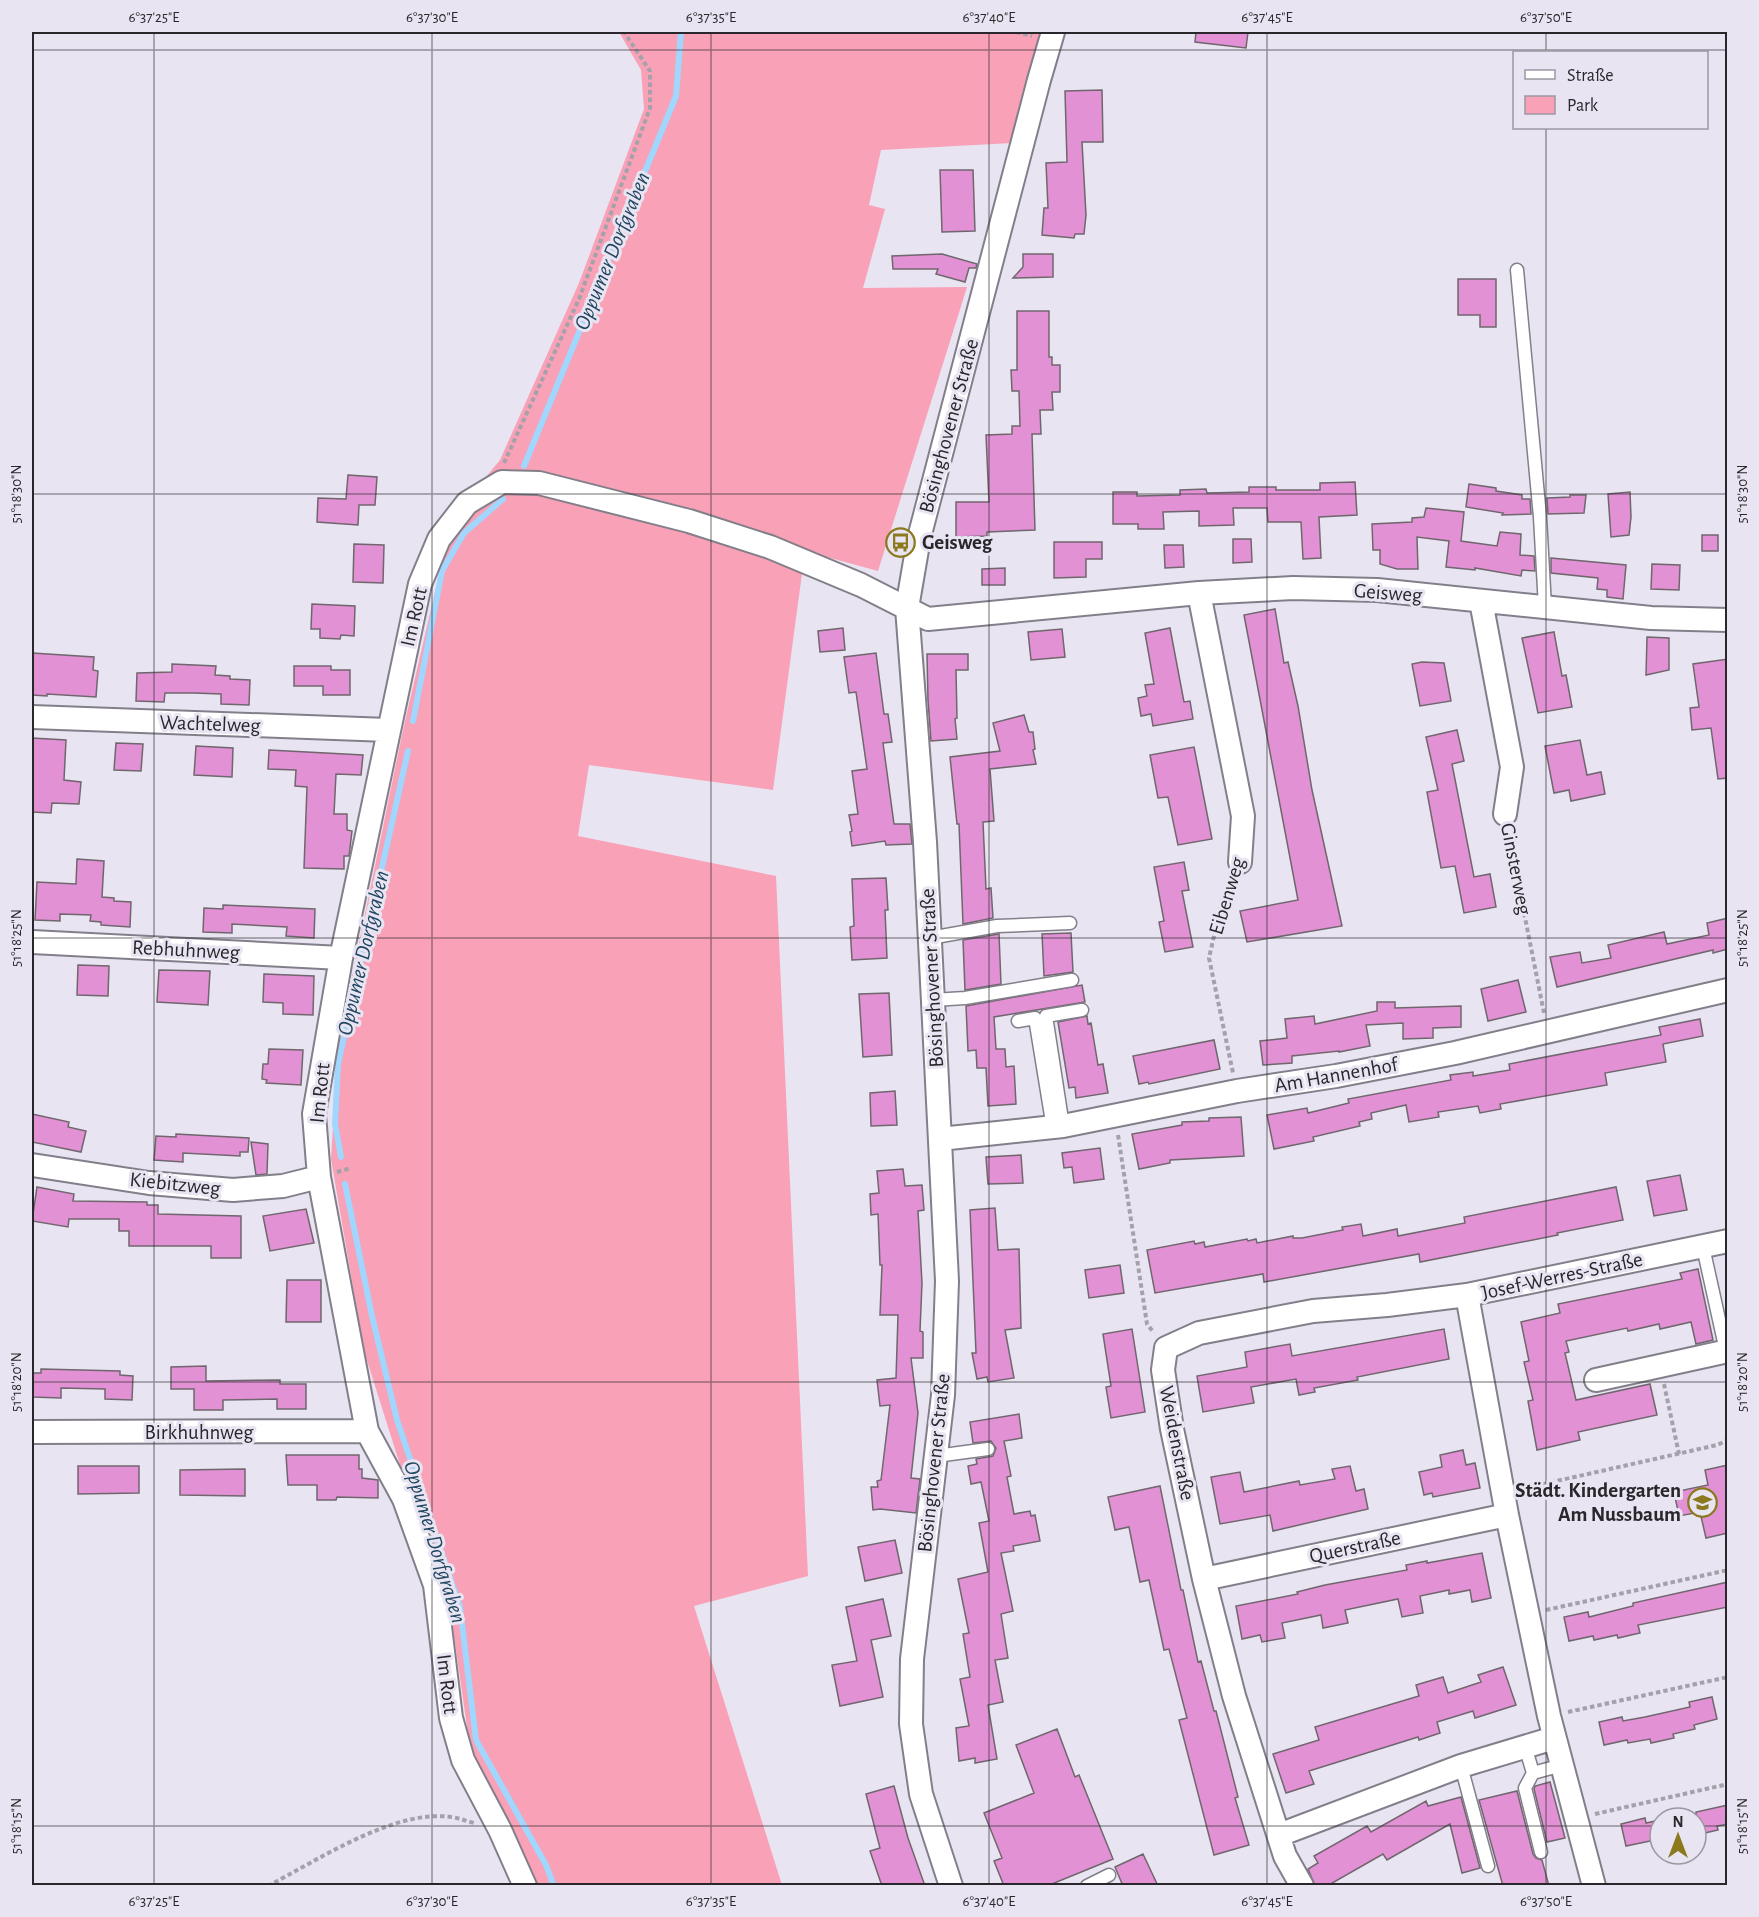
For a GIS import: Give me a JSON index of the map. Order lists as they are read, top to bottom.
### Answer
{
  "streets": {
    "street": [
      "Bösinghovener Straße",
      "Geisweg",
      "Im Rott",
      "Wachtelweg",
      "Ginsterweg",
      "Eibenweg",
      "Rebhuhnweg",
      "Am Hannenhof",
      "Kiebitzweg",
      "Josef-Werres-Straße",
      "Birkhuhnweg",
      "Weidenstraße",
      "Querstraße"
    ]
  },
  "crossings": [
    ["Bösinghovener Straße", "Geisweg"],
    ["Bösinghovener Straße", "Am Hannenhof"],
    ["Geisweg", "Ginsterweg"],
    ["Geisweg", "Eibenweg"],
    ["Im Rott", "Wachtelweg"],
    ["Im Rott", "Rebhuhnweg"],
    ["Im Rott", "Kiebitzweg"],
    ["Im Rott", "Birkhuhnweg"],
    ["Ginsterweg", "Am Hannenhof"],
    ["Eibenweg", "Am Hannenhof"],
    ["Josef-Werres-Straße", "Querstraße"],
    ["Weidenstraße", "Querstraße"]
  ],
  "water": ["Oppumer Dorfgraben"],
  "places": {
    "bus stop": ["Geisweg"],
    "school or university": ["Städt. Kindergarten Am Nussbaum"]
  },
  "legend": ["Straße", "Park"],
  "north": "top",
  "coordinates": [
    "6°37'25\"E",
    "6°37'30\"E",
    "6°37'35\"E",
    "6°37'40\"E",
    "6°37'45\"E",
    "6°37'50\"E",
    "51°18'30\"N",
    "51°18'25\"N",
    "51°18'20\"N",
    "51°18'15\"N"
  ]
}
